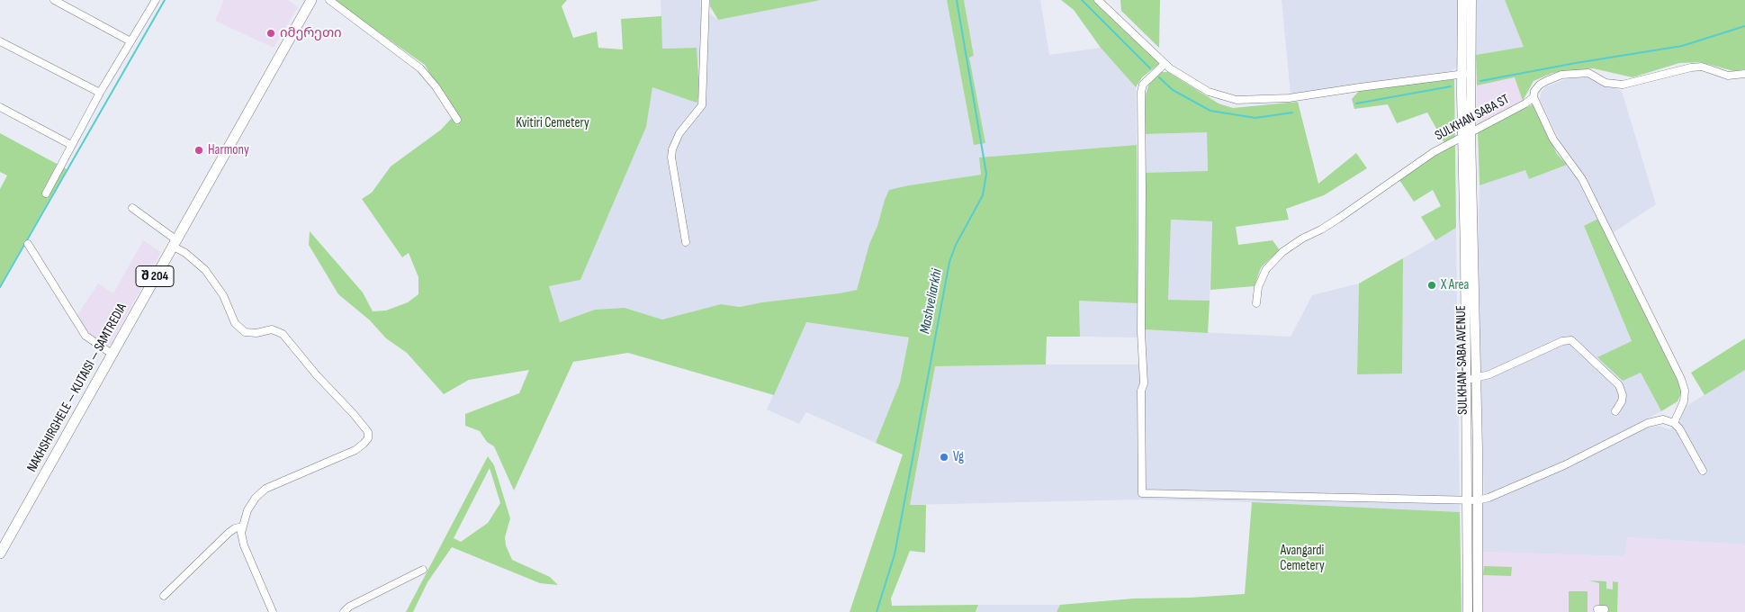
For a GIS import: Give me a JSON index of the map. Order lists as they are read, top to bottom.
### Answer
{
  "streets": {
    "main road": ["შ 204", "SULKHAN-SABA AVENUE", "NAKHSHIRGHELE — KUTAISI — SAMTREDIA"],
    "street": ["SULKHAN SABA ST"]
  },
  "crossings": [
    ["SULKHAN SABA ST", "SULKHAN-SABA AVENUE"]
  ],
  "water": ["Mashveliarkhi"],
  "parks": ["Kvitiri Cemetery", "Avangardi Cemetery"],
  "places": [
    "იმერეთი",
    "Harmony",
    "X Area",
    "Vg"
  ]
}
